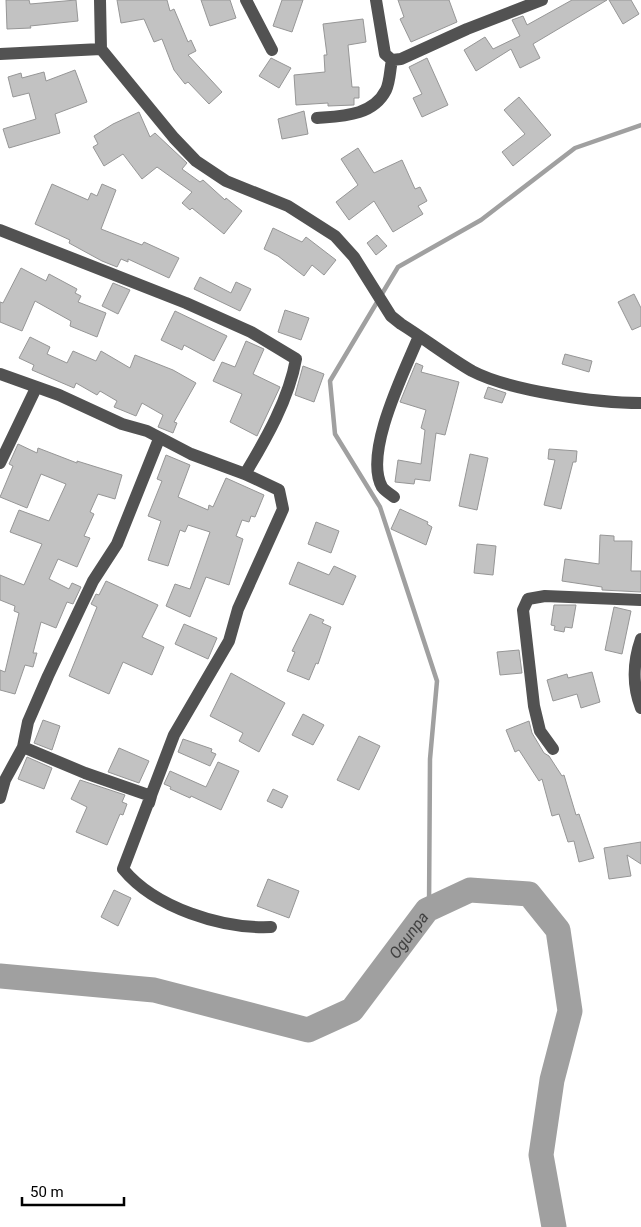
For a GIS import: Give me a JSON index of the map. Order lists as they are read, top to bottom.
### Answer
{
  "water": ["Ogunpa"],
  "scale_bar": "50 m"
}
